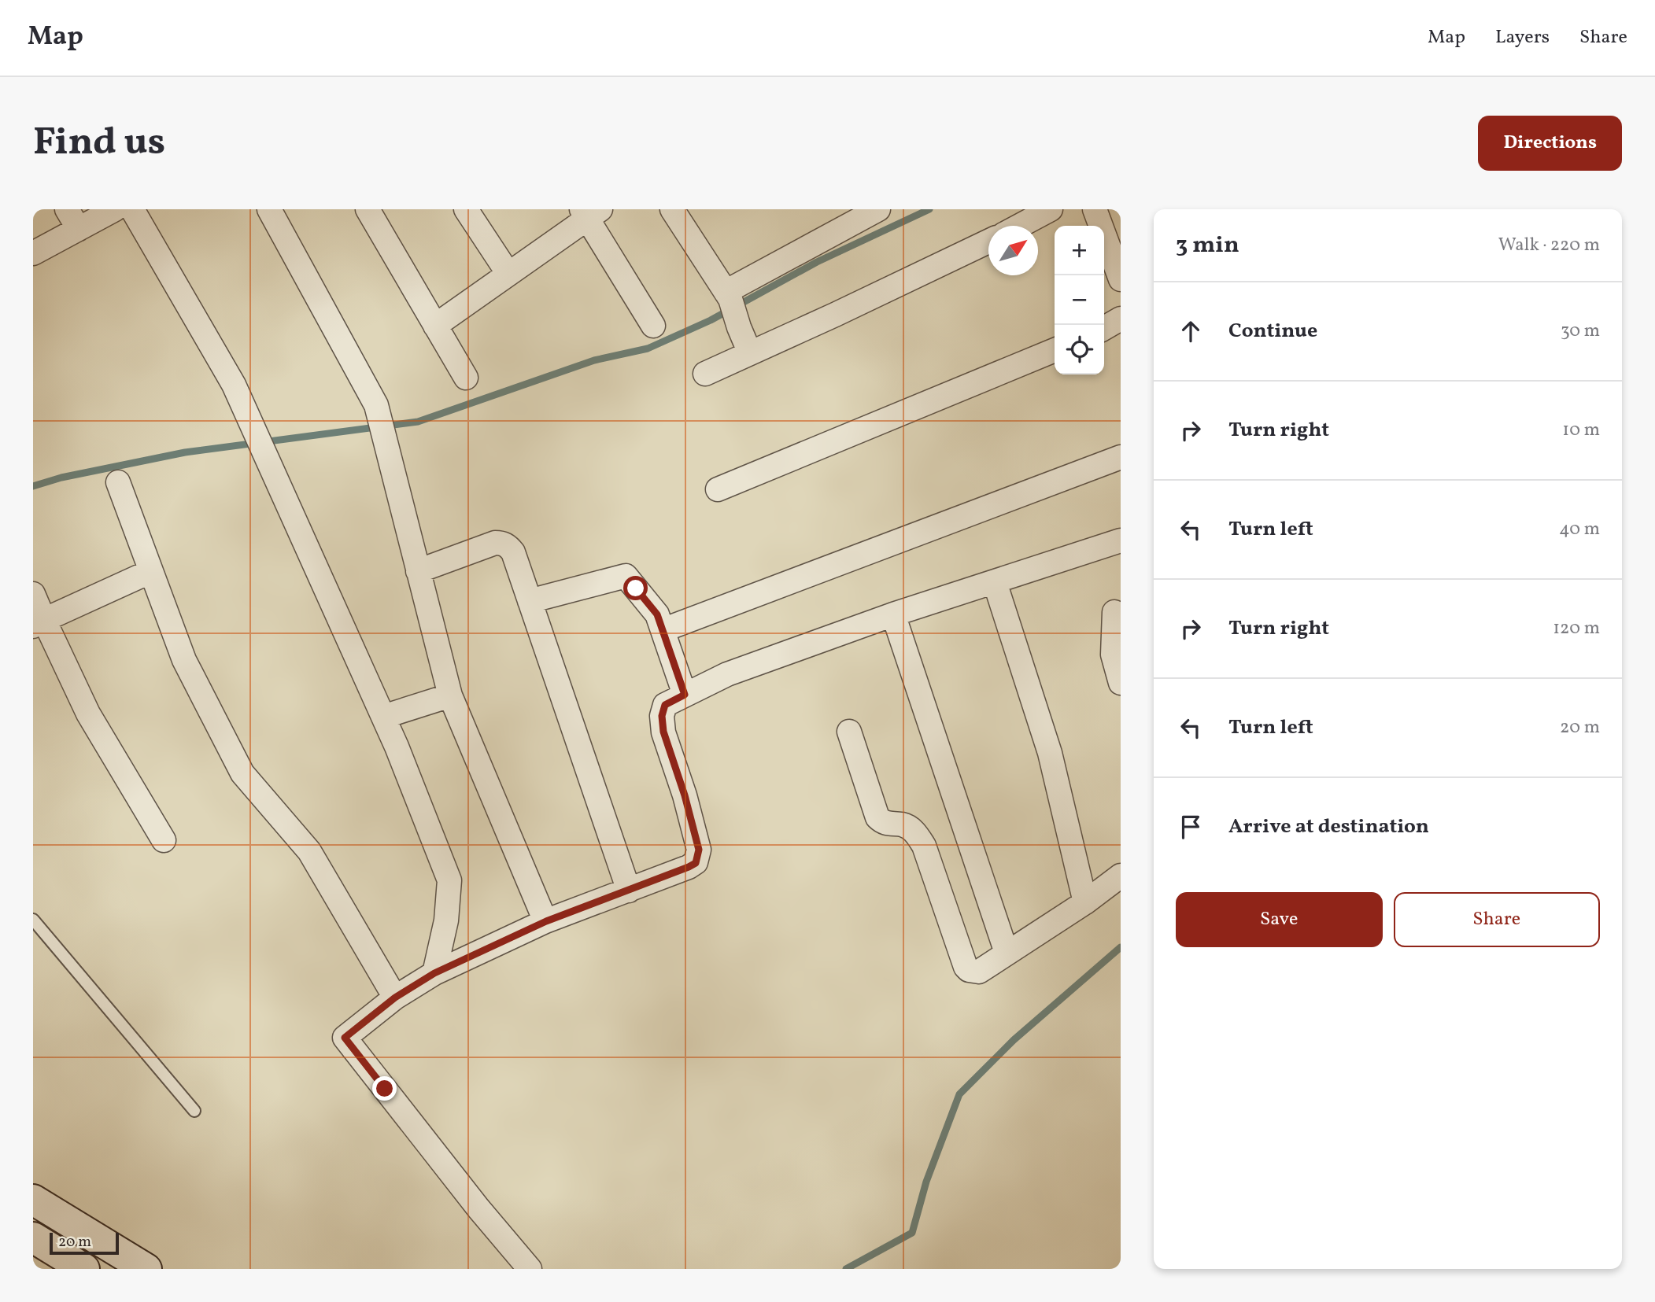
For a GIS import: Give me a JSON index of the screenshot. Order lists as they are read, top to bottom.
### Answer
{
  "scale_bar": "20 m",
  "north": "top right",
  "page": {
    "header": "Map",
    "nav": ["Map", "Layers", "Share"],
    "buttons": [
      "Directions",
      ["Save", "Share"]
    ],
    "title": "Find us",
    "heading": ["3 min", "Walk · 220 m"],
    "map_buttons": ["+", "−"],
    "list": [
      ["Continue", "30 m"],
      ["Turn right", "10 m"],
      ["Turn left", "40 m"],
      ["Turn right", "120 m"],
      ["Turn left", "20 m"],
      "Arrive at destination"
    ],
    "scale": "20 m"
  }
}
